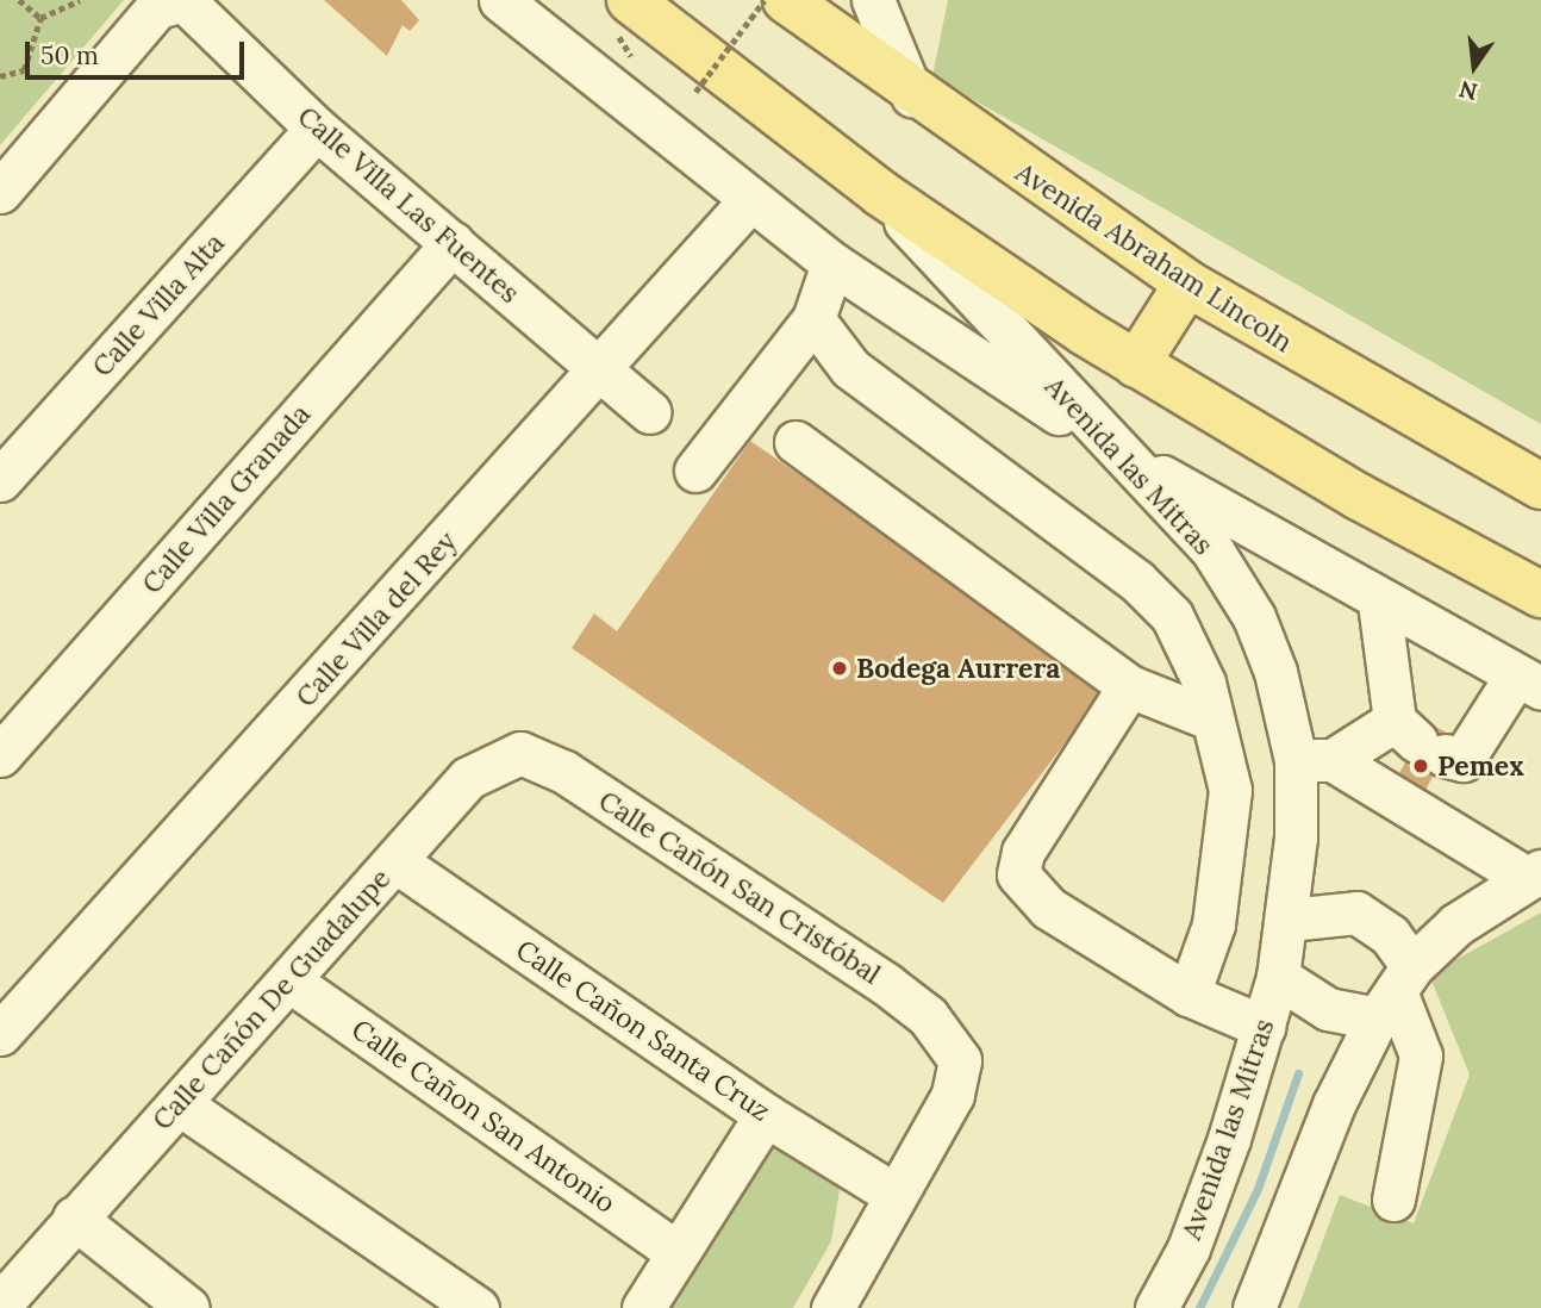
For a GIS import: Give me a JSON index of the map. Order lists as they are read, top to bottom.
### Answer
{
  "streets": {
    "main road": ["Avenida Abraham Lincoln"],
    "street": [
      "Calle Villa Las Fuentes",
      "Calle Villa Alta",
      "Avenida las Mitras",
      "Calle Villa Granada",
      "Calle Villa del Rey",
      "Calle Cañón San Cristóbal",
      "Calle Cañón De Guadalupe",
      "Calle Cañon Santa Cruz",
      "Calle Cañon San Antonio"
    ]
  },
  "crossings": [
    ["Calle Villa Las Fuentes", "Calle Villa Alta"],
    ["Calle Villa Las Fuentes", "Calle Villa Granada"],
    ["Calle Villa Las Fuentes", "Calle Villa del Rey"],
    ["Calle Cañón San Cristóbal", "Calle Cañón De Guadalupe"],
    ["Calle Cañón San Cristóbal", "Calle Cañon Santa Cruz"],
    ["Calle Cañón De Guadalupe", "Calle Cañon Santa Cruz"],
    ["Calle Cañón De Guadalupe", "Calle Cañon San Antonio"]
  ],
  "places": ["Bodega Aurrera", "Pemex"],
  "scale_bar": "50 m",
  "north": "bottom"
}
